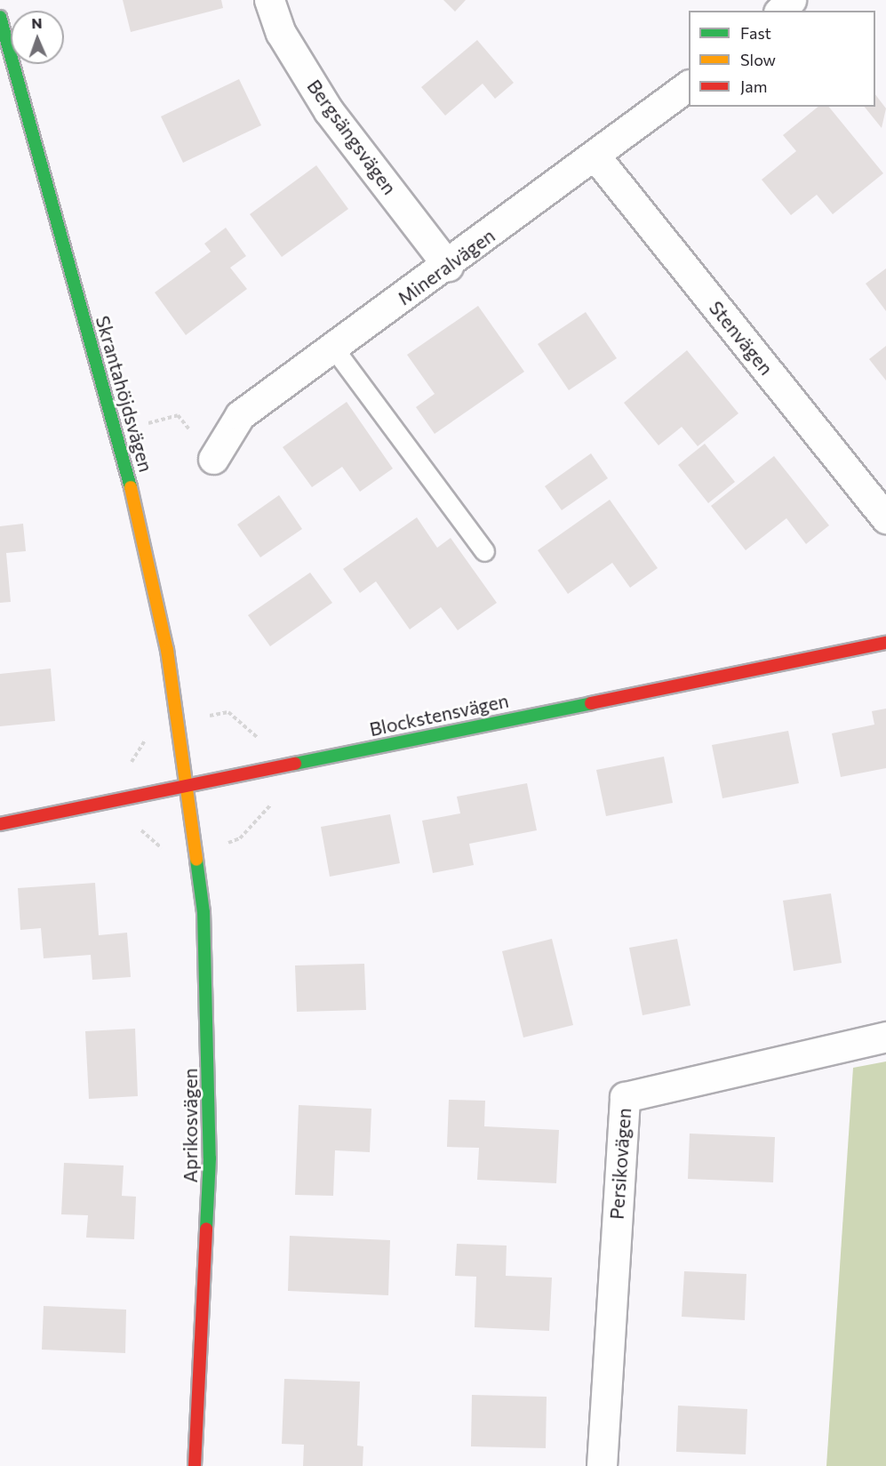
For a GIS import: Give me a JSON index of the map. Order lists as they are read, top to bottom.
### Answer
{
  "streets": {
    "street": [
      "Bergsängsvägen",
      "Mineralvägen",
      "Stenvägen",
      "Skrantahöjdsvägen",
      "Blockstensvägen",
      "Aprikosvägen",
      "Persikovägen"
    ]
  },
  "crossings": [
    ["Bergsängsvägen", "Mineralvägen"],
    ["Mineralvägen", "Stenvägen"],
    ["Skrantahöjdsvägen", "Blockstensvägen"],
    ["Skrantahöjdsvägen", "Aprikosvägen"],
    ["Blockstensvägen", "Aprikosvägen"]
  ],
  "legend": ["Fast", "Slow", "Jam"],
  "north": "top"
}
